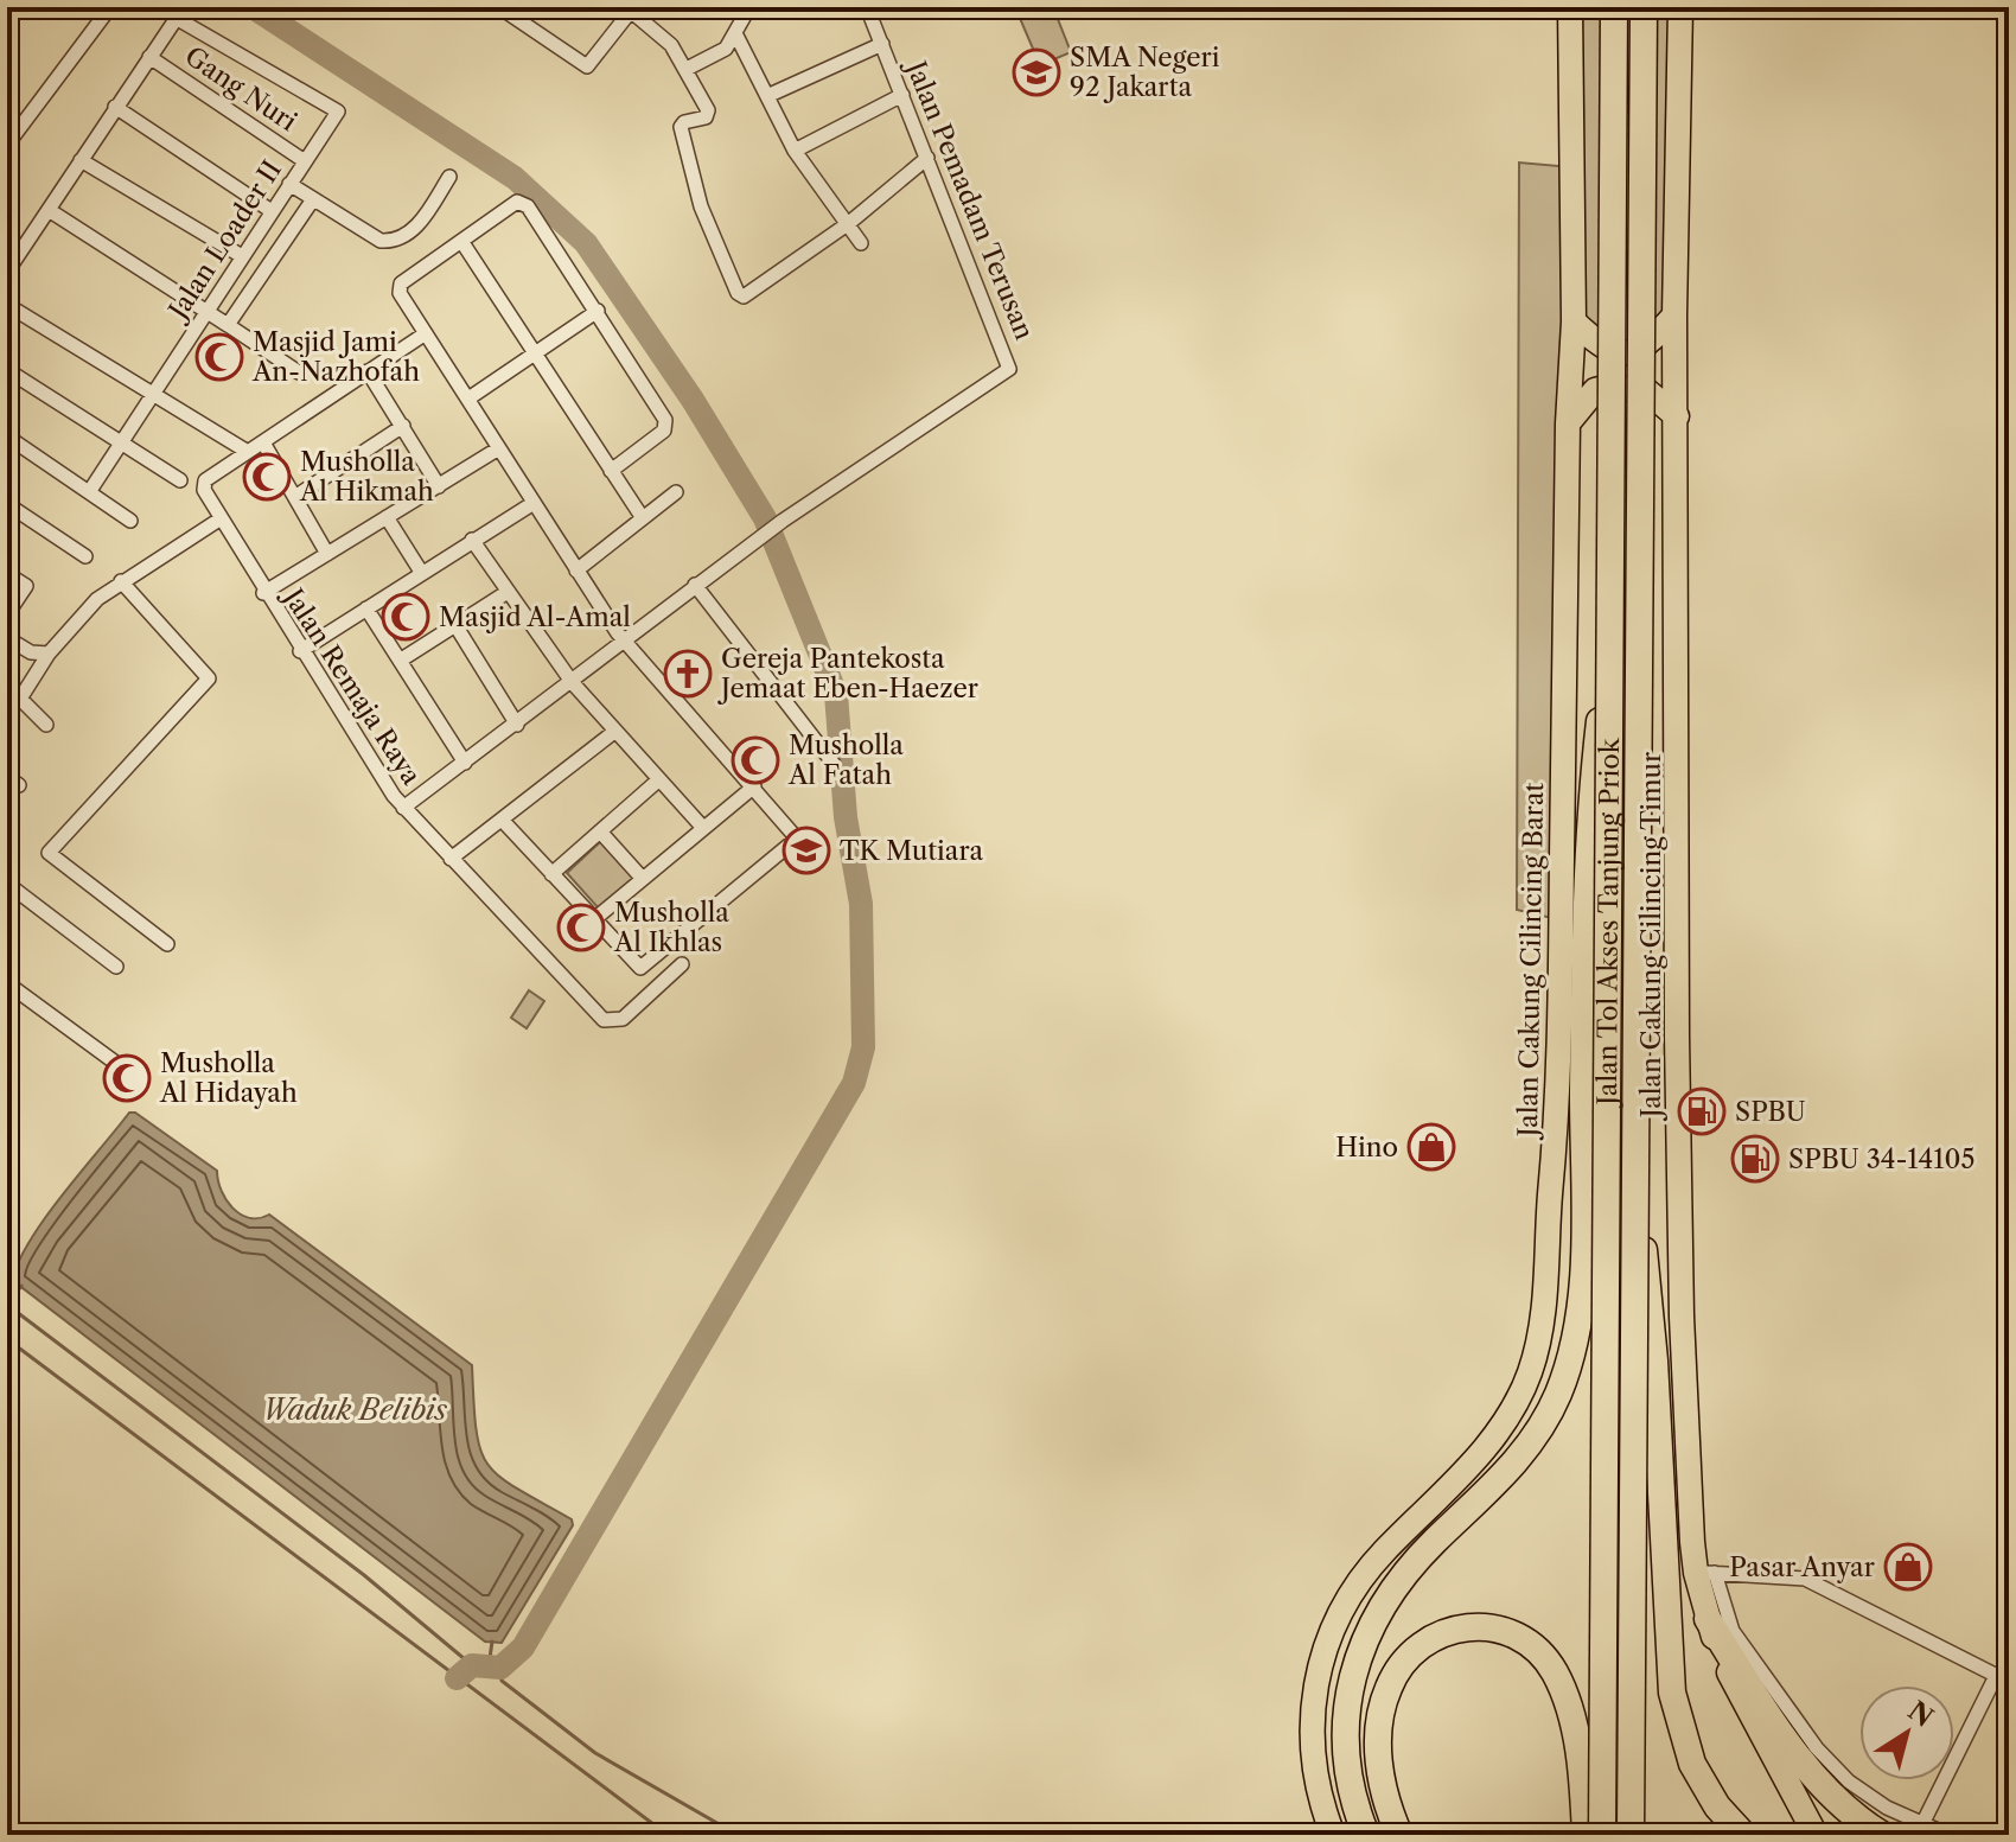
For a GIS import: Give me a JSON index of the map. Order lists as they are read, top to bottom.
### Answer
{
  "streets": {
    "highway": ["Jalan Tol Akses Tanjung Priok", "Jalan Cakung Cilincing Timur", "Jalan Cakung Cilincing Barat"],
    "street": [
      "Gang Nuri",
      "Jalan Pemadam Terusan",
      "Jalan Loader II",
      "Jalan Remaja Raya"
    ]
  },
  "crossings": [
    ["Gang Nuri", "Jalan Loader II"]
  ],
  "water": ["Waduk Belibis"],
  "places": {
    "school or university": ["SMA Negeri 92 Jakarta", "TK Mutiara"],
    "mosque": [
      "Masjid Jami An-Nazhofah",
      "Musholla Al Hikmah",
      "Masjid Al-Amal",
      "Musholla Al Fatah",
      "Musholla Al Ikhlas",
      "Musholla Al Hidayah"
    ],
    "church": ["Gereja Pantekosta Jemaat Eben-Haezer"],
    "fuel station": ["SPBU", "SPBU 34-14105"],
    "shop": ["Hino", "Pasar Anyar"]
  },
  "north": "top right"
}
